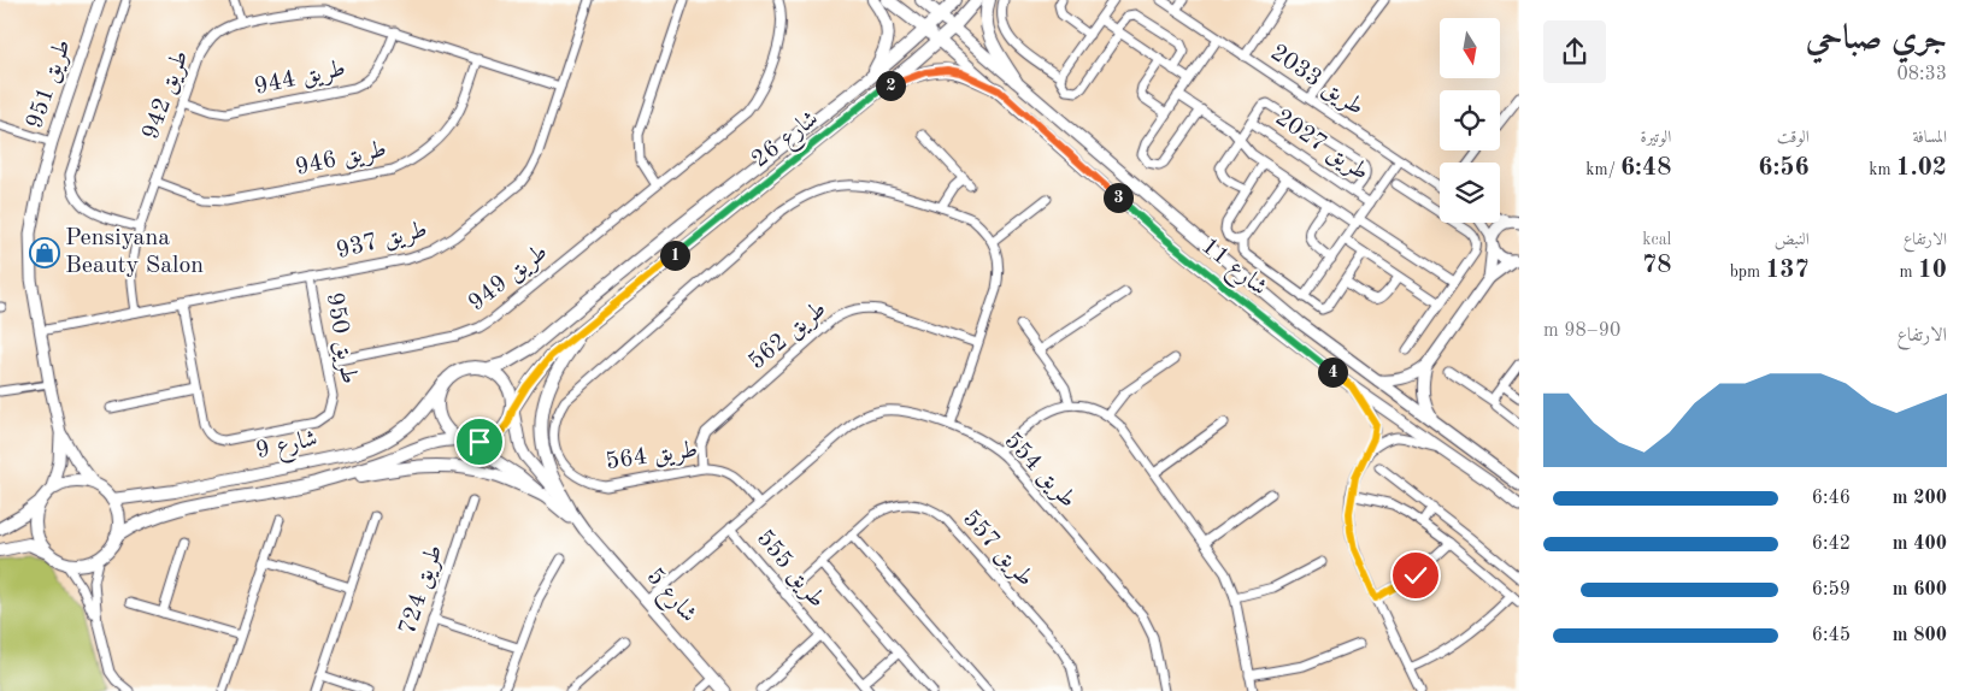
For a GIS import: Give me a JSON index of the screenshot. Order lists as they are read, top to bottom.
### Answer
{
  "streets": {
    "main road": ["شارع 26", "شارع 9"],
    "street": [
      "طريق 944",
      "طريق 2033",
      "طريق 951",
      "طريق 942",
      "طريق 2027",
      "طريق 946",
      "طريق 937",
      "شارع 11",
      "طريق 949",
      "طريق 562",
      "طريق 950",
      "طريق 564",
      "طريق 554",
      "طريق 557",
      "طريق 555",
      "طريق 724",
      "شارع 5"
    ]
  },
  "crossings": [
    ["طريق 944", "طريق 942"],
    ["طريق 951", "طريق 937"],
    ["طريق 951", "شارع 9"],
    ["طريق 942", "طريق 946"],
    ["طريق 942", "طريق 937"],
    ["شارع 26", "شارع 11"],
    ["شارع 26", "شارع 9"],
    ["شارع 26", "شارع 5"],
    ["طريق 937", "طريق 950"],
    ["طريق 949", "طريق 950"],
    ["طريق 562", "طريق 564"],
    ["شارع 9", "شارع 5"],
    ["طريق 564", "طريق 554"],
    ["طريق 554", "طريق 555"],
    ["طريق 554", "شارع 5"],
    ["طريق 557", "طريق 555"]
  ],
  "places": {
    "shop": ["Pensiyana Beauty Salon"]
  },
  "north": "bottom",
  "page": {
    "heading": ["جري صباحي", "08:33"],
    "pins": [
      "2",
      "3",
      "1",
      "4"
    ],
    "stats": [
      ["المسافة", "1.02 km"],
      ["الوقت", "6:56"],
      ["الوتيرة", "6:48 /km"],
      ["الارتفاع", "10 m"],
      ["النبض", "137 bpm"],
      ["kcal", "78"]
    ],
    "chart": ["الارتفاع", "90–98 m"],
    "list": [
      {
        "name": "200 m",
        "note": "6:46"
      },
      {
        "name": "400 m",
        "note": "6:42"
      },
      {
        "name": "600 m",
        "note": "6:59"
      },
      {
        "name": "800 m",
        "note": "6:45"
      }
    ]
  }
}
